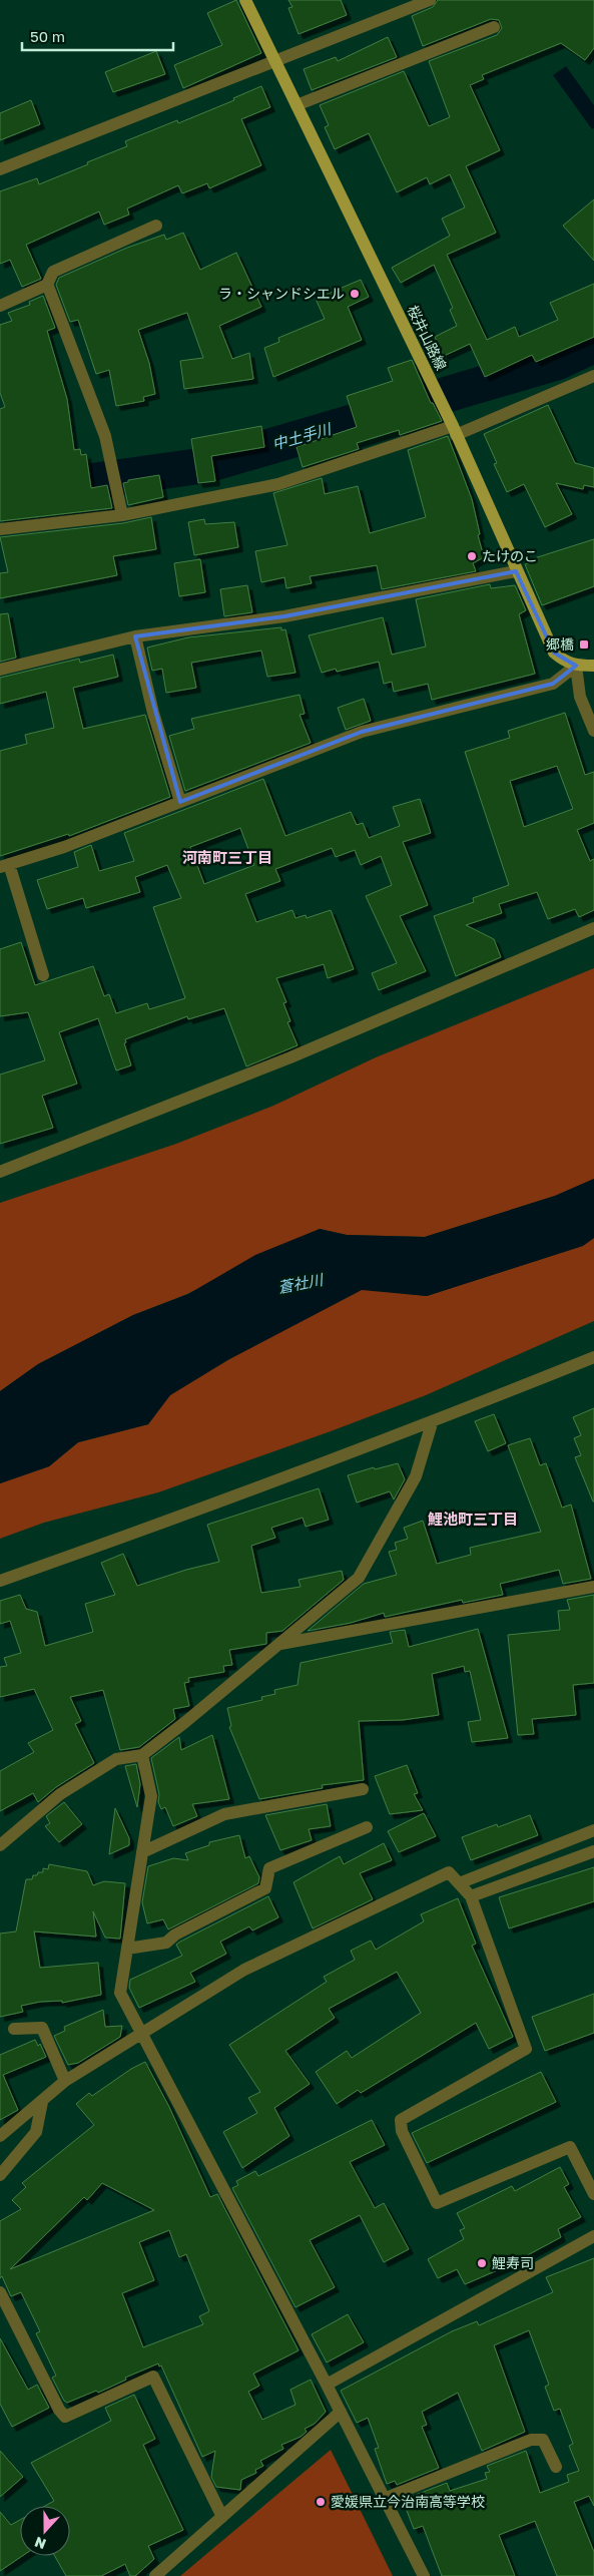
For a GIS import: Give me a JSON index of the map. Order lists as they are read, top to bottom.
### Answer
{
  "streets": {
    "main road": ["桜井山路線"]
  },
  "districts": ["河南町三丁目", "鯉池町三丁目"],
  "water": ["中土手川", "蒼社川"],
  "places": {
    "other": [
      "ラ・シャンドシエル",
      "たけのこ",
      "鯉寿司",
      "愛媛県立今治南高等学校"
    ],
    "transit": ["郷橋"]
  },
  "scale_bar": "50 m",
  "north": "bottom"
}
